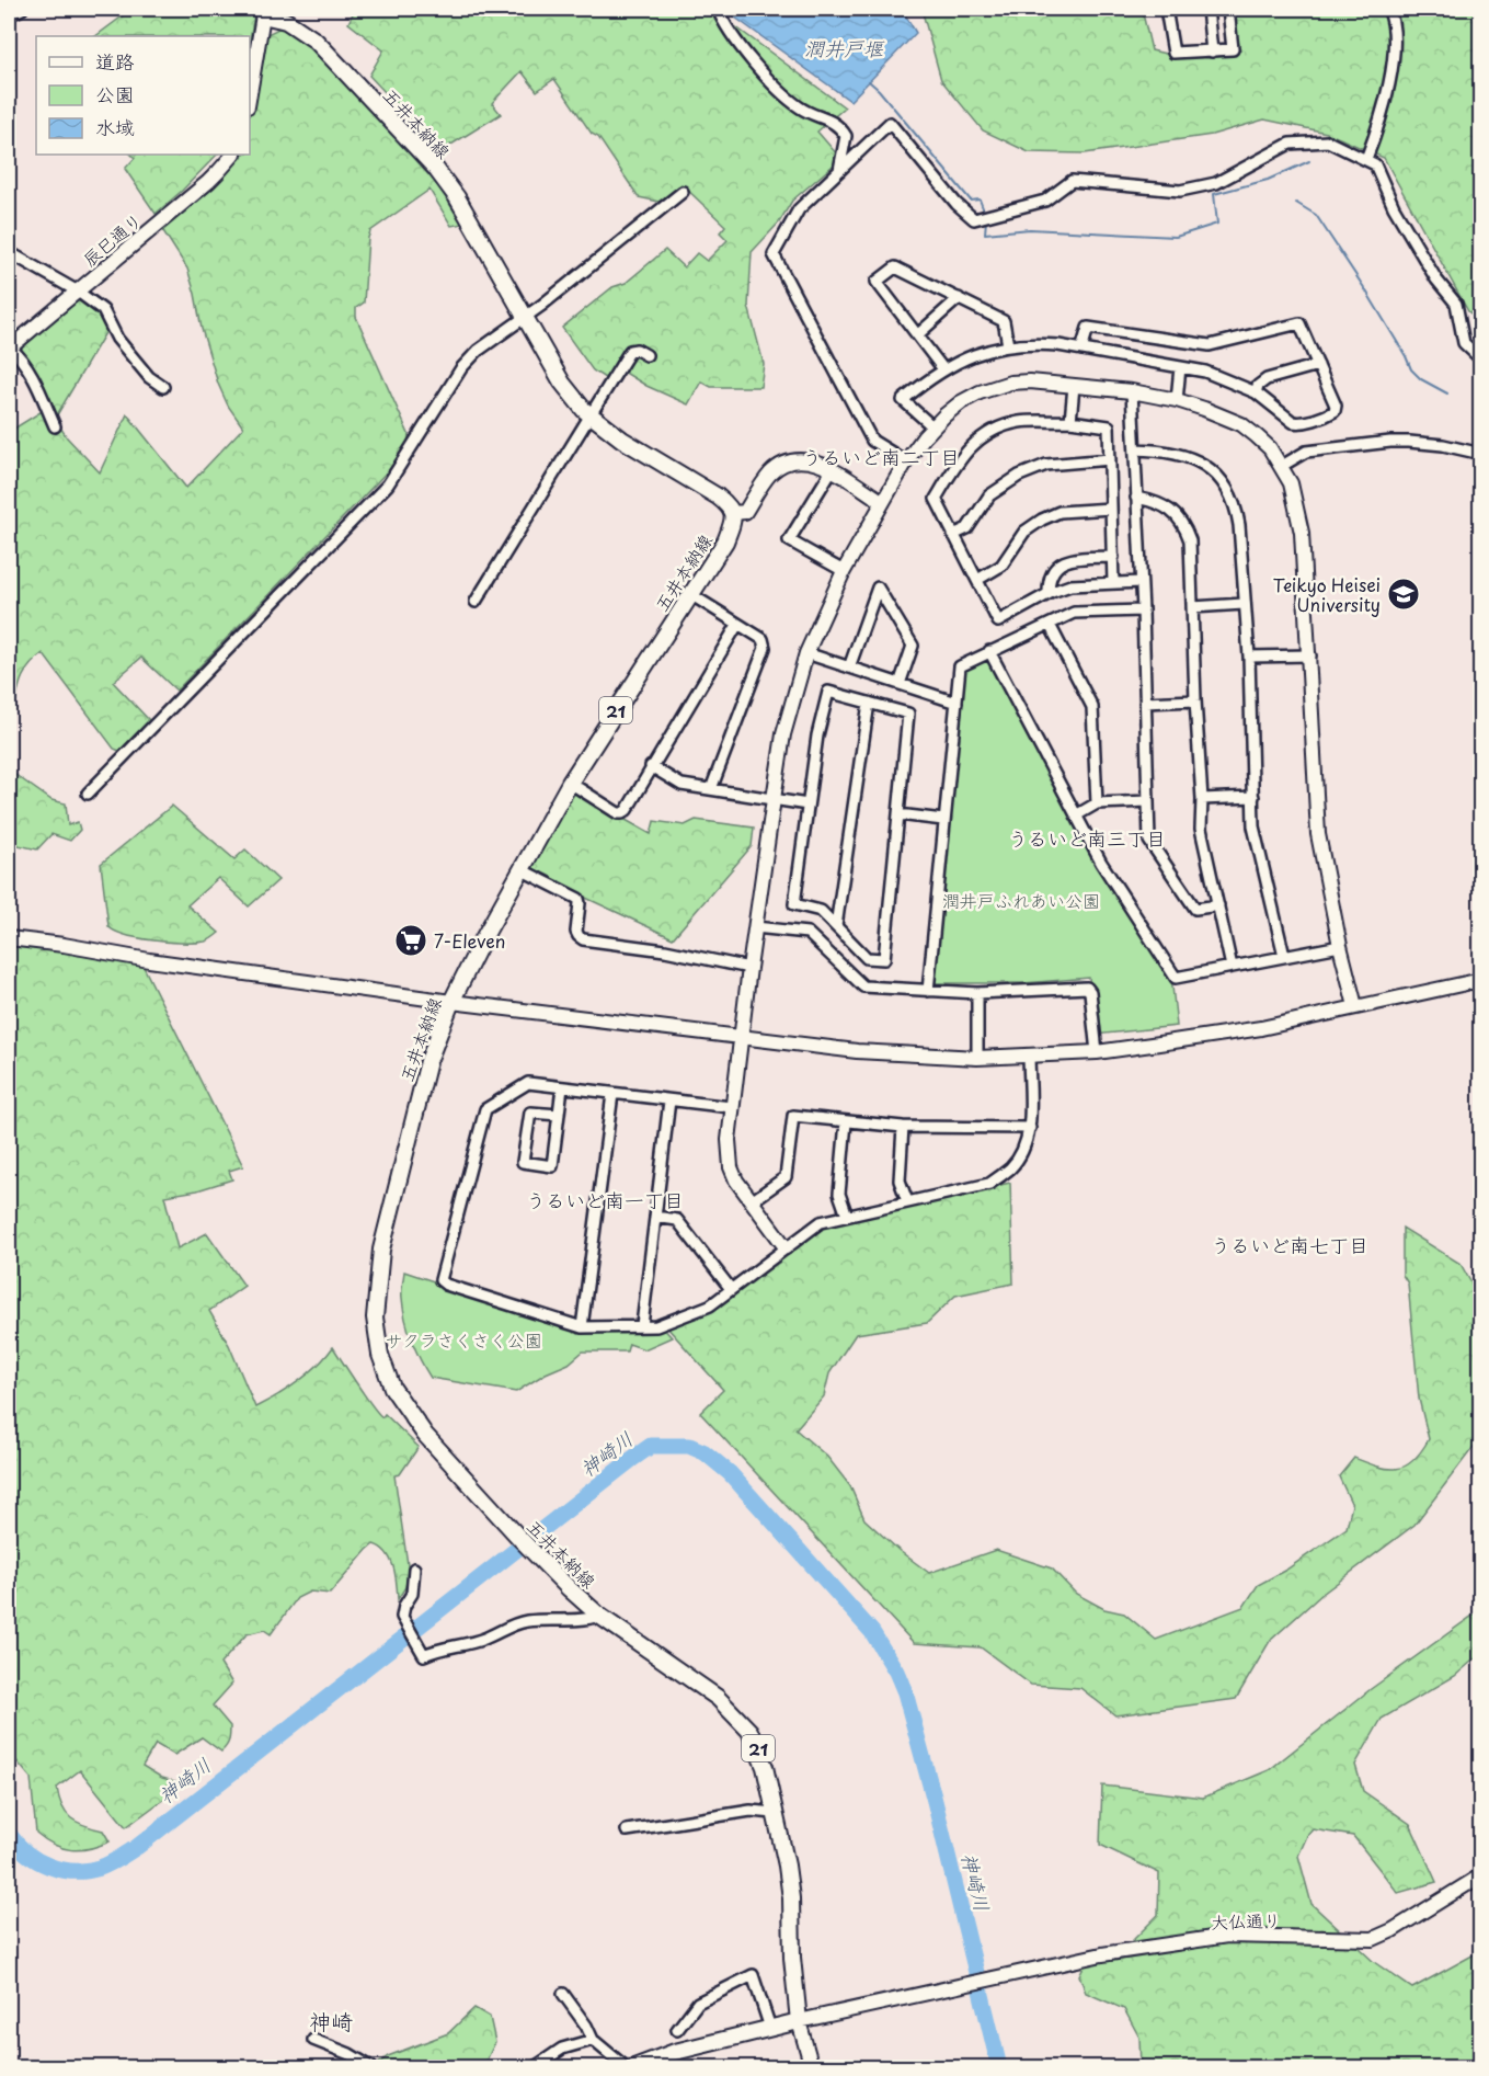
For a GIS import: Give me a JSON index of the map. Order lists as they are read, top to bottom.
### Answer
{
  "streets": {
    "main road": ["五井本納線", "21"],
    "street": ["辰巳通り", "大仏通り"]
  },
  "crossings": [
    ["五井本納線", "大仏通り"]
  ],
  "districts": [
    "うるいど南二丁目",
    "うるいど南三丁目",
    "うるいど南一丁目",
    "うるいど南七丁目",
    "神崎"
  ],
  "water": ["潤井戸堰", "神崎川"],
  "parks": ["潤井戸ふれあい公園", "サクラさくさく公園"],
  "places": {
    "school or university": ["Teikyo Heisei University"],
    "supermarket": ["7-Eleven"]
  },
  "legend": ["道路", "公園", "水域"]
}
